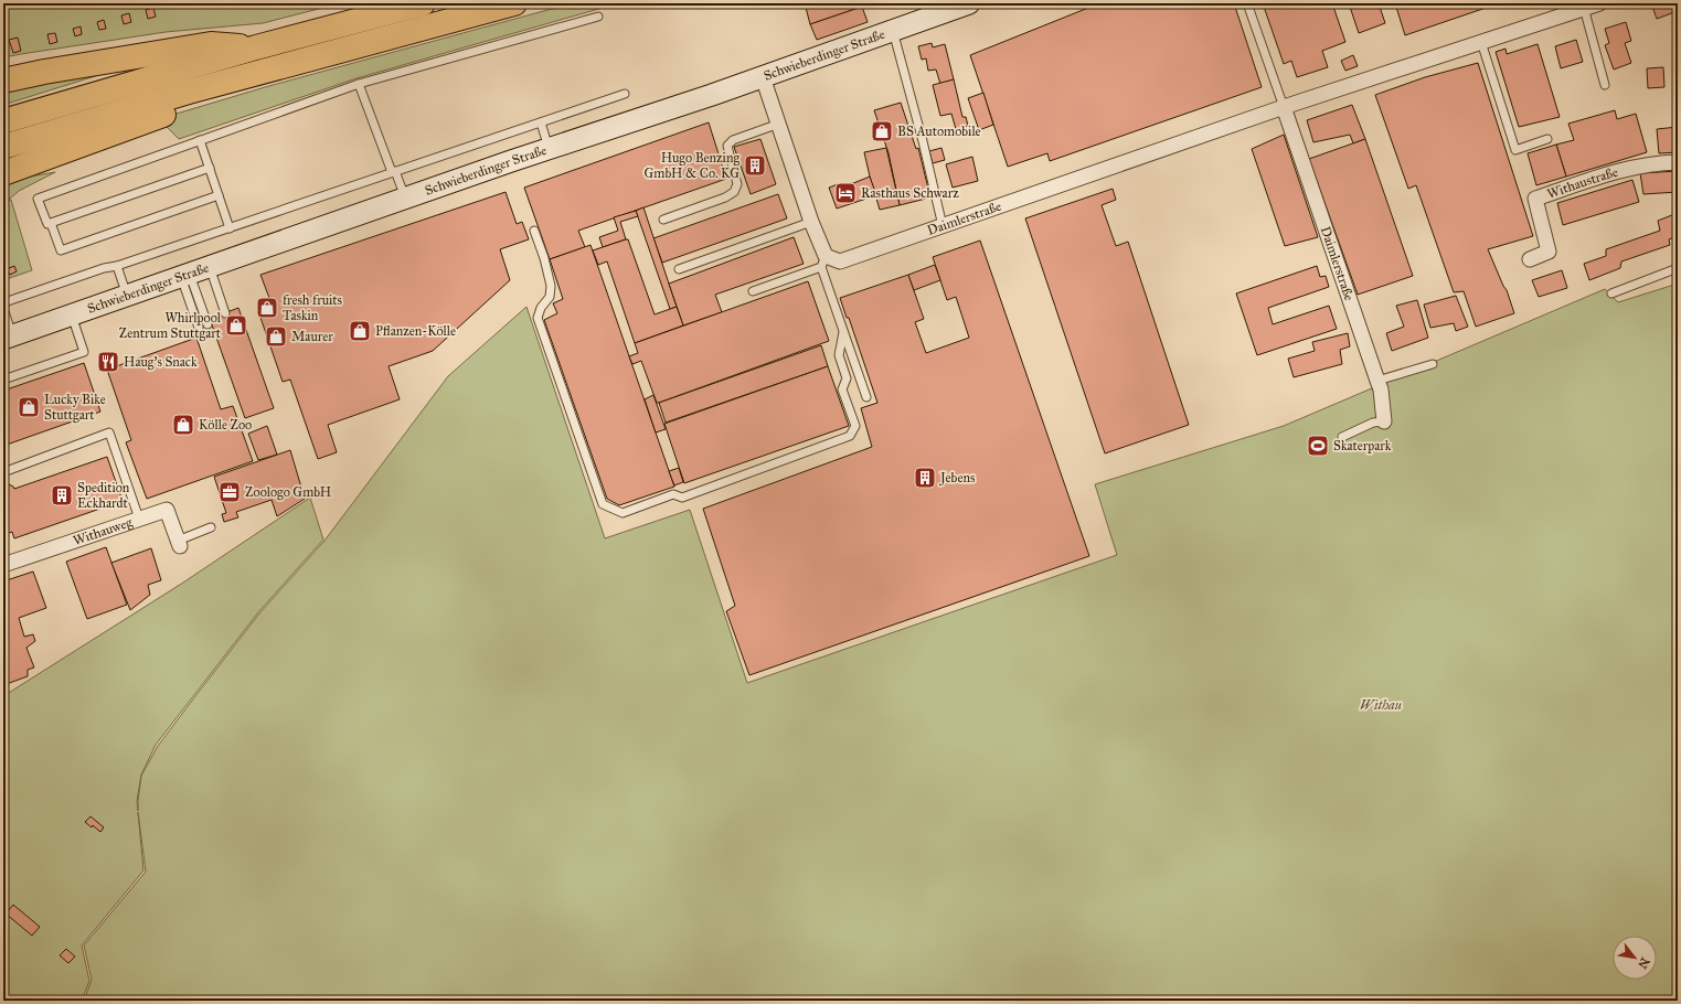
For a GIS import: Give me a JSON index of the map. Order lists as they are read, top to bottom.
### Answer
{
  "streets": {
    "street": [
      "Schwieberdinger Straße",
      "Withaustraße",
      "Daimlerstraße",
      "Withauweg"
    ]
  },
  "parks": ["Withau"],
  "places": {
    "shop": [
      "BS Automobile",
      "fresh fruits Taskin",
      "Whirlpool Zentrum Stuttgart",
      "Pflanzen-Kölle",
      "Maurer",
      "Lucky Bike Stuttgart",
      "Kölle Zoo"
    ],
    "building": ["Hugo Benzing GmbH & Co. KG", "Jebens", "Spedition Eckhardt"],
    "hotel": ["Rasthaus Schwarz"],
    "restaurant": ["Haug's Snack"],
    "sports": ["Skaterpark"],
    "office": ["Zoologo GmbH"]
  },
  "north": "bottom right"
}
